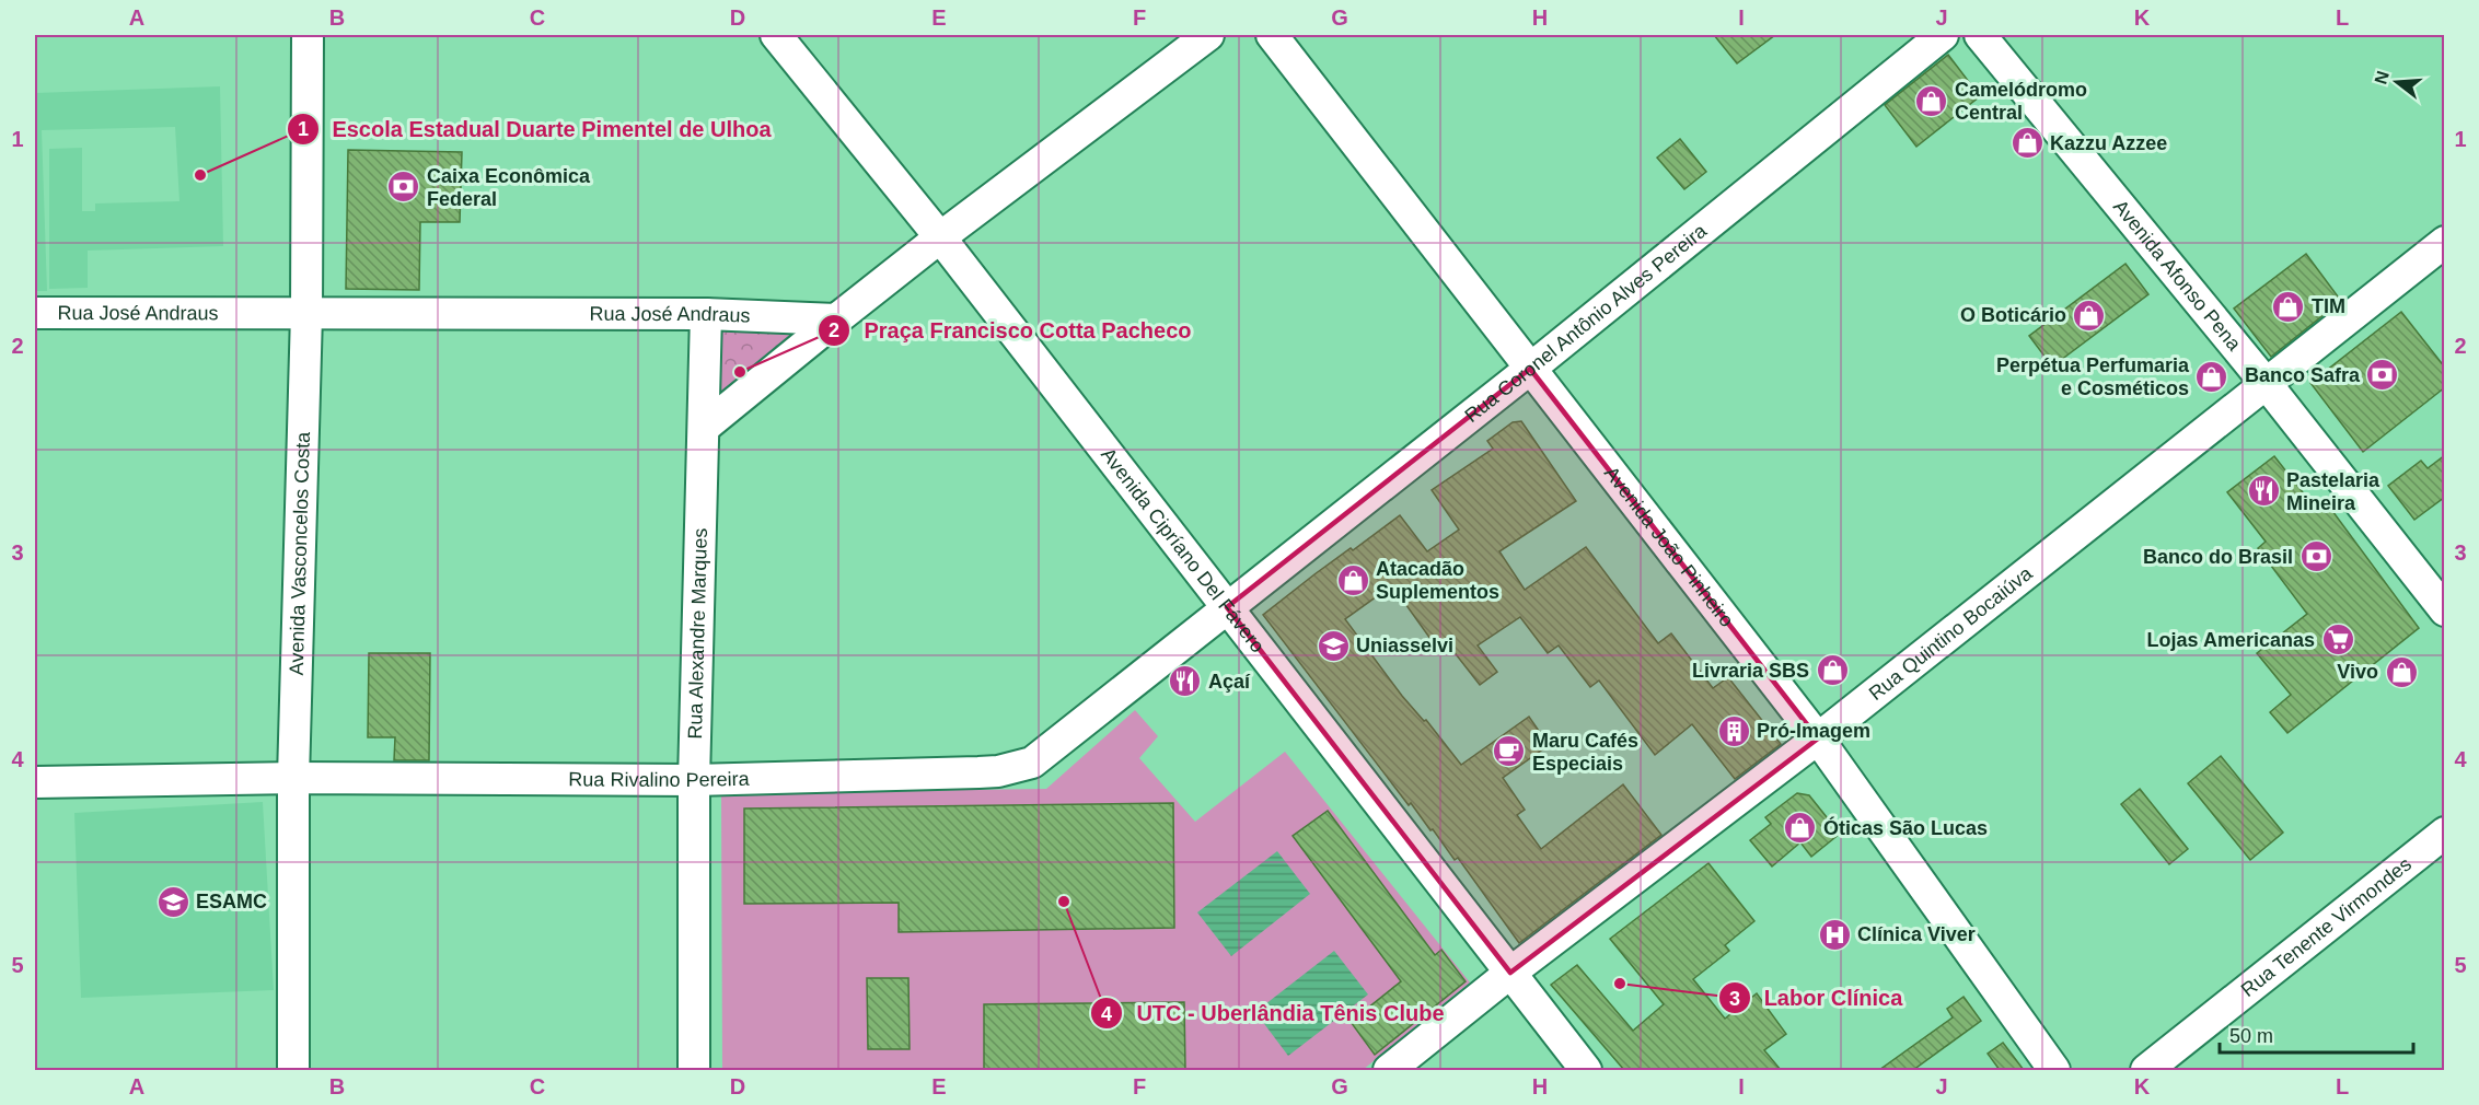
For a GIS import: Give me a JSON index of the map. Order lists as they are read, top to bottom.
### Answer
{
  "streets": {
    "street": [
      "Avenida Afonso Pena",
      "Rua José Andraus",
      "Rua Coronel Antônio Alves Pereira",
      "Avenida João Pinheiro",
      "Avenida Cipríano Del Fávero",
      "Avenida Vasconcelos Costa",
      "Rua Alexandre Marques",
      "Rua Quintino Bocaiúva",
      "Rua Rivalino Pereira",
      "Rua Tenente Virmondes"
    ]
  },
  "crossings": [
    ["Avenida Afonso Pena", "Rua Quintino Bocaiúva"],
    ["Rua José Andraus", "Avenida Vasconcelos Costa"],
    ["Rua José Andraus", "Rua Alexandre Marques"],
    ["Rua Coronel Antônio Alves Pereira", "Avenida João Pinheiro"],
    ["Rua Coronel Antônio Alves Pereira", "Avenida Cipríano Del Fávero"],
    ["Rua Coronel Antônio Alves Pereira", "Rua Rivalino Pereira"],
    ["Avenida João Pinheiro", "Rua Quintino Bocaiúva"],
    ["Avenida Cipríano Del Fávero", "Rua Quintino Bocaiúva"],
    ["Avenida Cipríano Del Fávero", "Rua Rivalino Pereira"],
    ["Avenida Vasconcelos Costa", "Rua Rivalino Pereira"],
    ["Rua Alexandre Marques", "Rua Rivalino Pereira"]
  ],
  "places": {
    "shop": [
      "Camelódromo Central",
      "Kazzu Azzee",
      "TIM",
      "O Boticário",
      "Perpétua Perfumaria e Cosméticos",
      "Atacadão Suplementos",
      "Livraria SBS",
      "Vivo",
      "Óticas São Lucas"
    ],
    "other": [
      "Escola Estadual Duarte Pimentel de Ulhoa",
      "Praça Francisco Cotta Pacheco",
      "UTC - Uberlândia Tênis Clube",
      "Labor Clínica"
    ],
    "bank": ["Caixa Econômica Federal", "Banco Safra", "Banco do Brasil"],
    "restaurant": ["Pastelaria Mineira", "Açaí"],
    "supermarket": ["Lojas Americanas"],
    "school or university": ["Uniasselvi", "ESAMC"],
    "building": ["Pró-Imagem"],
    "cafe": ["Maru Cafés Especiais"],
    "hospital": ["Clínica Viver"]
  },
  "scale_bar": "50 m",
  "north": "left",
  "grid": {
    "columns": [
      "A",
      "B",
      "C",
      "D",
      "E",
      "F",
      "G",
      "H",
      "I",
      "J",
      "K",
      "L"
    ],
    "rows": [
      "1",
      "2",
      "3",
      "4",
      "5"
    ]
  }
}
